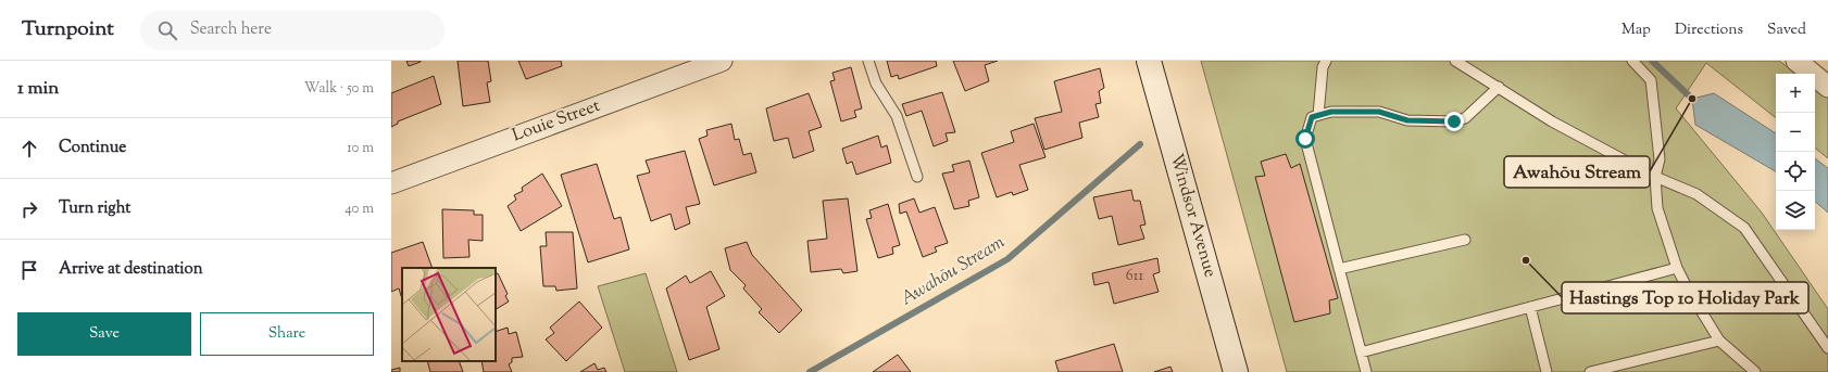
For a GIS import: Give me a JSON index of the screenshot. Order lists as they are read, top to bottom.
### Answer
{
  "streets": {
    "main road": ["Windsor Avenue"],
    "street": ["Louie Street"]
  },
  "water": ["Awahōu Stream"],
  "places": ["Awahōu Stream", "Hastings Top 10 Holiday Park"],
  "house_numbers": ["611"],
  "page": {
    "header": "Turnpoint",
    "search": "Search here",
    "nav": ["Map", "Directions", "Saved"],
    "heading": ["1 min", "Walk · 50 m"],
    "map_buttons": ["+", "−"],
    "list": [
      ["Continue", "10 m"],
      ["Turn right", "40 m"],
      "Arrive at destination"
    ],
    "buttons": ["Save", "Share"]
  }
}
